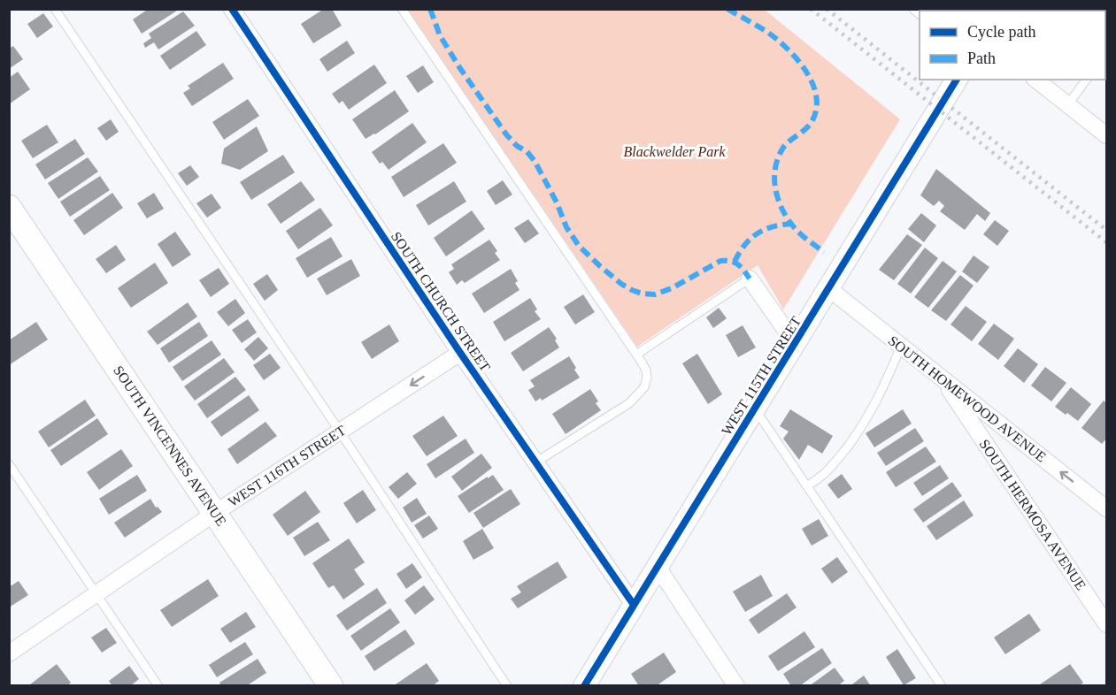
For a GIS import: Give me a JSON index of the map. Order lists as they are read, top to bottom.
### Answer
{
  "streets": {
    "main road": ["SOUTH VINCENNES AVENUE"],
    "street": [
      "SOUTH CHURCH STREET",
      "WEST 115TH STREET",
      "SOUTH HOMEWOOD AVENUE",
      "WEST 116TH STREET",
      "SOUTH HERMOSA AVENUE"
    ]
  },
  "crossings": [
    ["SOUTH CHURCH STREET", "WEST 115TH STREET"],
    ["SOUTH CHURCH STREET", "WEST 116TH STREET"],
    ["WEST 115TH STREET", "SOUTH HOMEWOOD AVENUE"],
    ["SOUTH HOMEWOOD AVENUE", "SOUTH HERMOSA AVENUE"],
    ["SOUTH VINCENNES AVENUE", "WEST 116TH STREET"]
  ],
  "one_way": ["SOUTH HOMEWOOD AVENUE"],
  "parks": ["Blackwelder Park"],
  "legend": ["Cycle path", "Path"]
}
